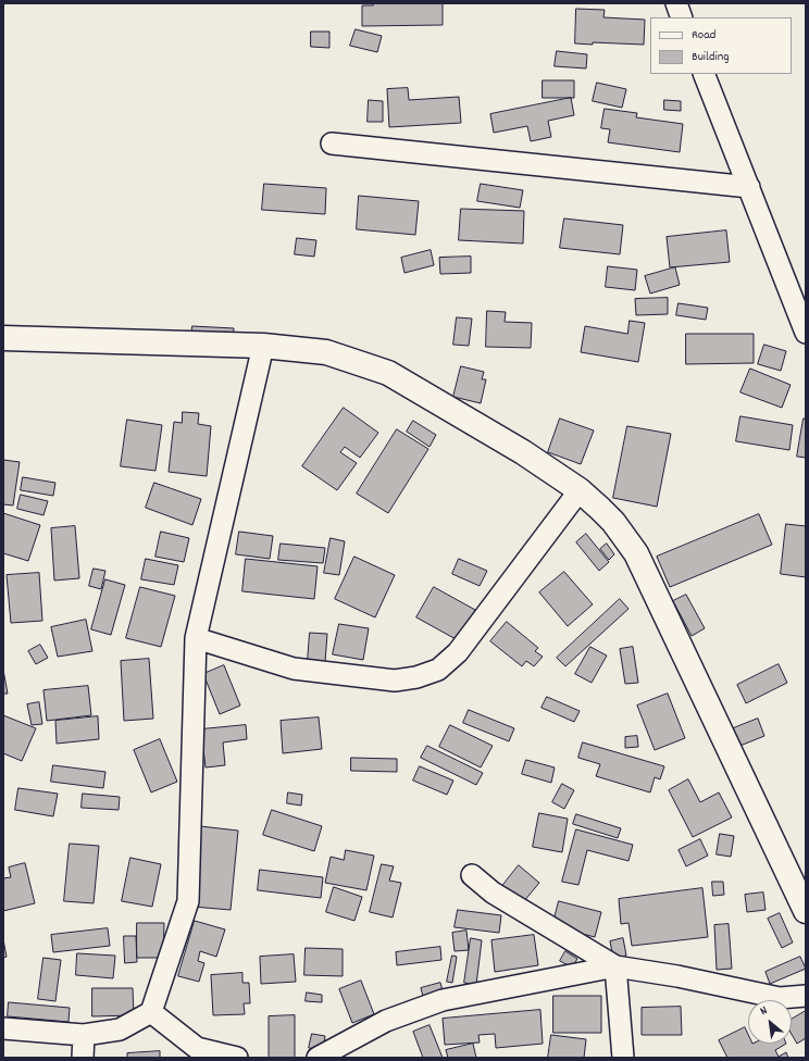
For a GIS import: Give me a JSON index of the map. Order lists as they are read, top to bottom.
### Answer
{
  "legend": ["Road", "Building"],
  "north": "top left"
}
